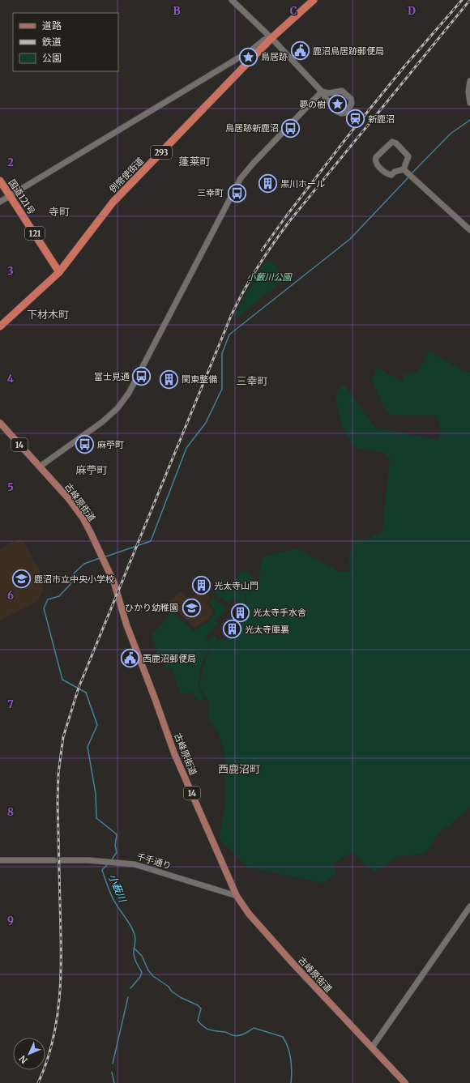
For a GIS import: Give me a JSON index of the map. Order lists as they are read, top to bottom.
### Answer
{
  "streets": {
    "highway": [
      "293",
      "例幣使街道",
      "国道121号",
      "121"
    ],
    "main road": ["14", "古峰原街道"],
    "street": ["千手通り"]
  },
  "crossings": [
    ["例幣使街道", "国道121号"],
    ["古峰原街道", "千手通り"]
  ],
  "districts": [
    "蓬莱町",
    "寺町",
    "下材木町",
    "三幸町",
    "麻苧町",
    "西鹿沼町"
  ],
  "water": ["小薮川"],
  "parks": ["小藪川公園"],
  "places": {
    "public building": ["鹿沼鳥居跡郵便局", "西鹿沼郵便局"],
    "place": ["鳥居跡", "夢の樹"],
    "station": ["新鹿沼"],
    "bus stop": [
      "鳥居跡新鹿沼",
      "三幸町",
      "富士見通",
      "麻苧町"
    ],
    "building": [
      "黒川ホール",
      "関東整備",
      "光太寺山門",
      "光太寺手水舎",
      "光太寺庫裏"
    ],
    "school or university": ["鹿沼市立中央小学校", "ひかり幼稚園"]
  },
  "legend": ["道路", "鉄道", "公園"],
  "north": "bottom left",
  "grid": {
    "columns": ["B", "C", "D"],
    "rows": [
      "2",
      "3",
      "4",
      "5",
      "6",
      "7",
      "8",
      "9"
    ]
  }
}
